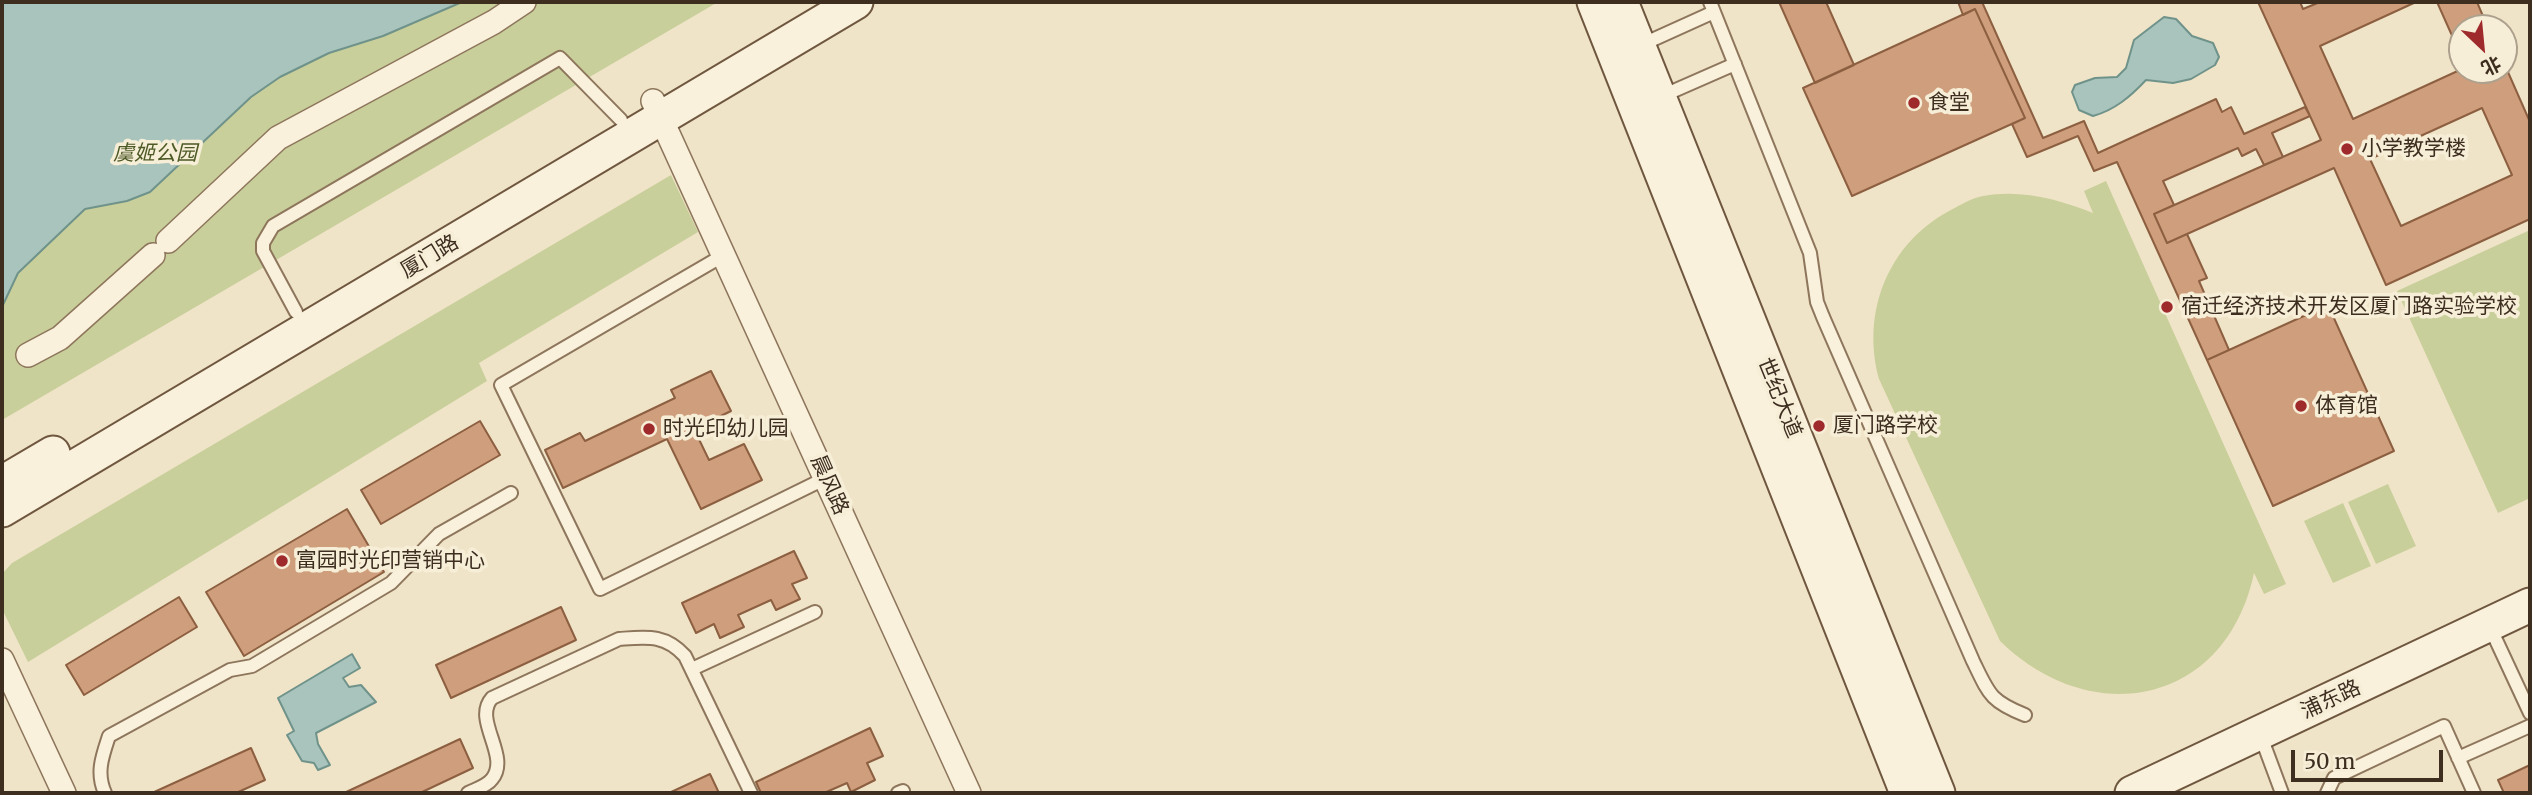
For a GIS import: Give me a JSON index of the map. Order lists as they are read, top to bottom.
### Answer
{
  "streets": {
    "street": [
      "厦门路",
      "世纪大道",
      "晨风路",
      "浦东路"
    ]
  },
  "crossings": [
    ["厦门路", "晨风路"]
  ],
  "parks": ["虞姬公园"],
  "places": [
    "食堂",
    "小学教学楼",
    "宿迁经济技术开发区厦门路实验学校",
    "体育馆",
    "厦门路学校",
    "时光印幼儿园",
    "富园时光印营销中心"
  ],
  "scale_bar": "50 m",
  "north": "bottom right"
}
